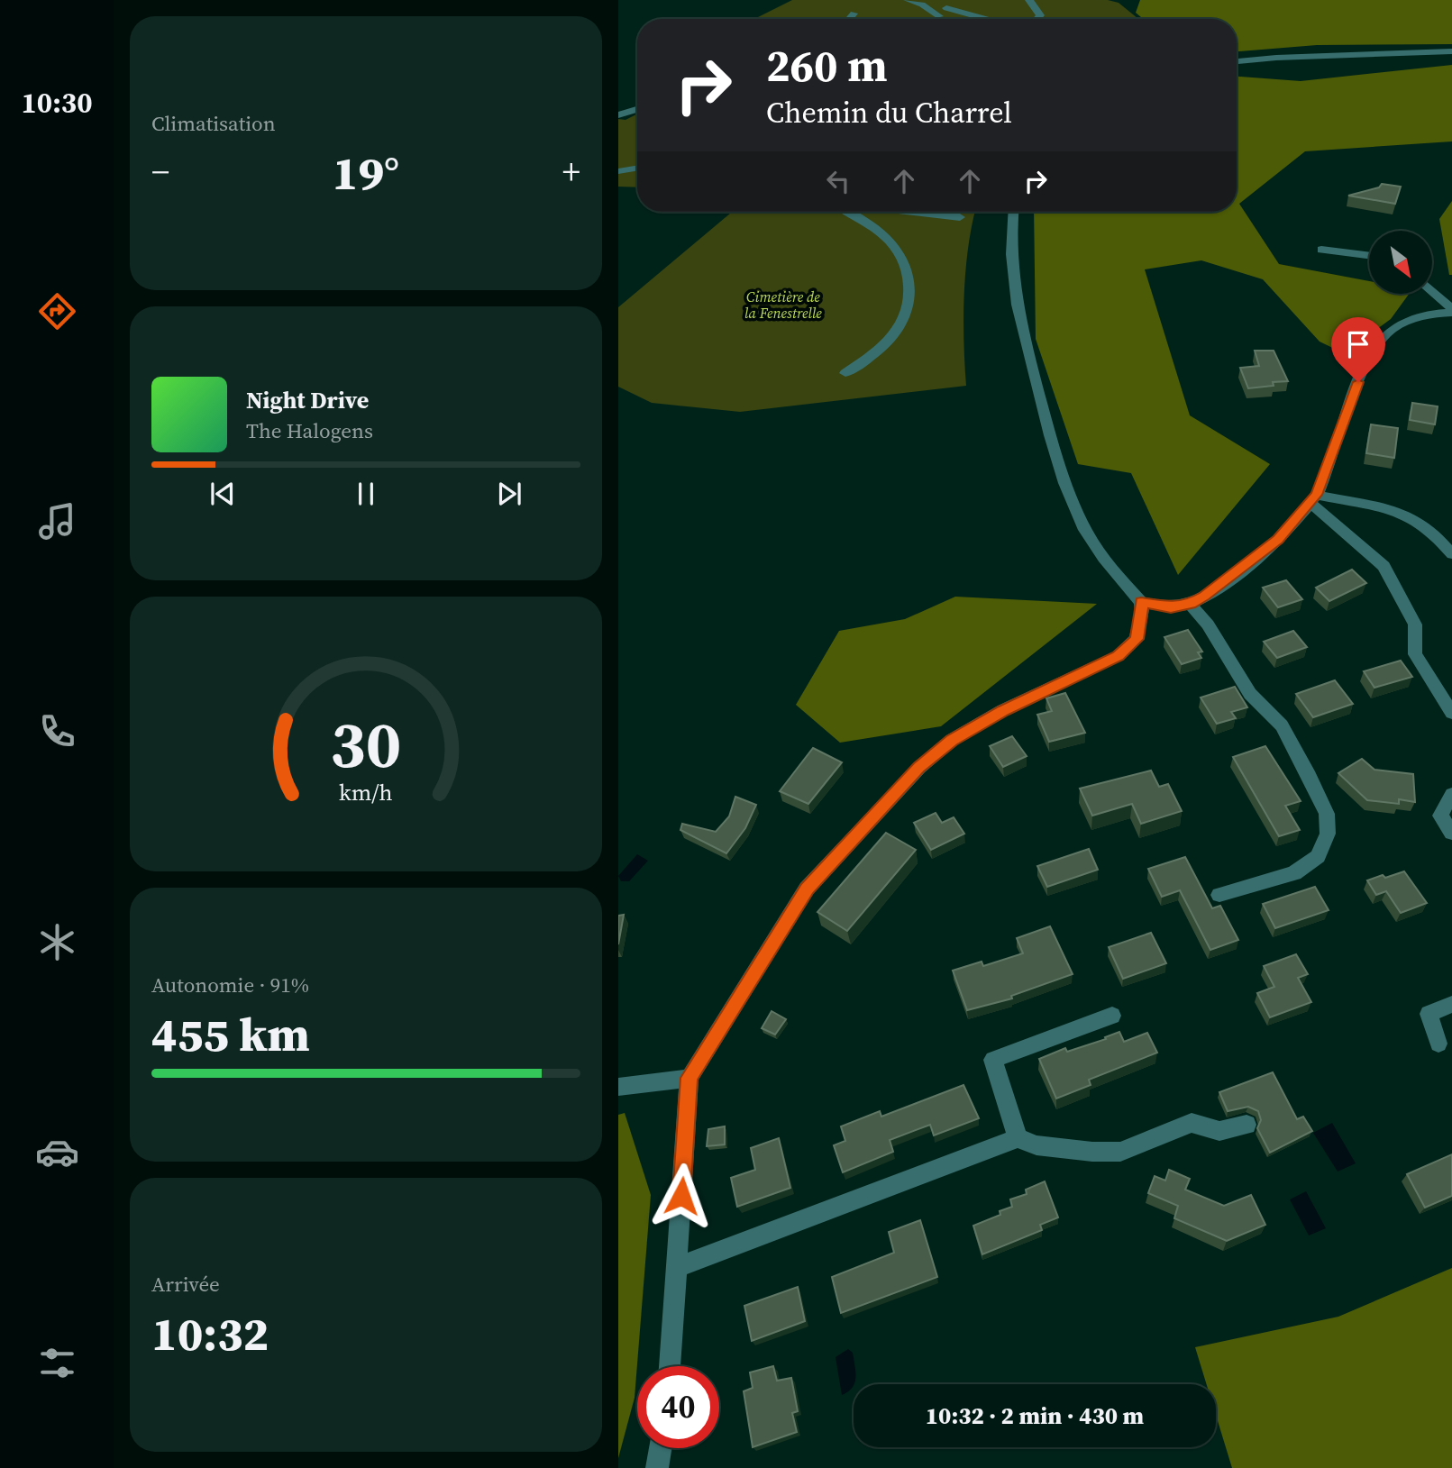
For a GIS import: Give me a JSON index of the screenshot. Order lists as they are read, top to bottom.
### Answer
{
  "parks": ["Cimetière de la Fenestrelle"],
  "north": "bottom right",
  "page": {
    "tabs": "10:30",
    "tile": [
      "Climatisation",
      ["Autonomie · 91%", "455 km"],
      ["Arrivée", "10:32"]
    ],
    "turn": ["260 m", "Chemin du Charrel"],
    "heat": ["−", "19°", "+"],
    "song": ["Night Drive", "The Halogens"],
    "limit": "40",
    "trip": "10:32 · 2 min · 430 m",
    "gauge": ["30", "km/h"]
  }
}
